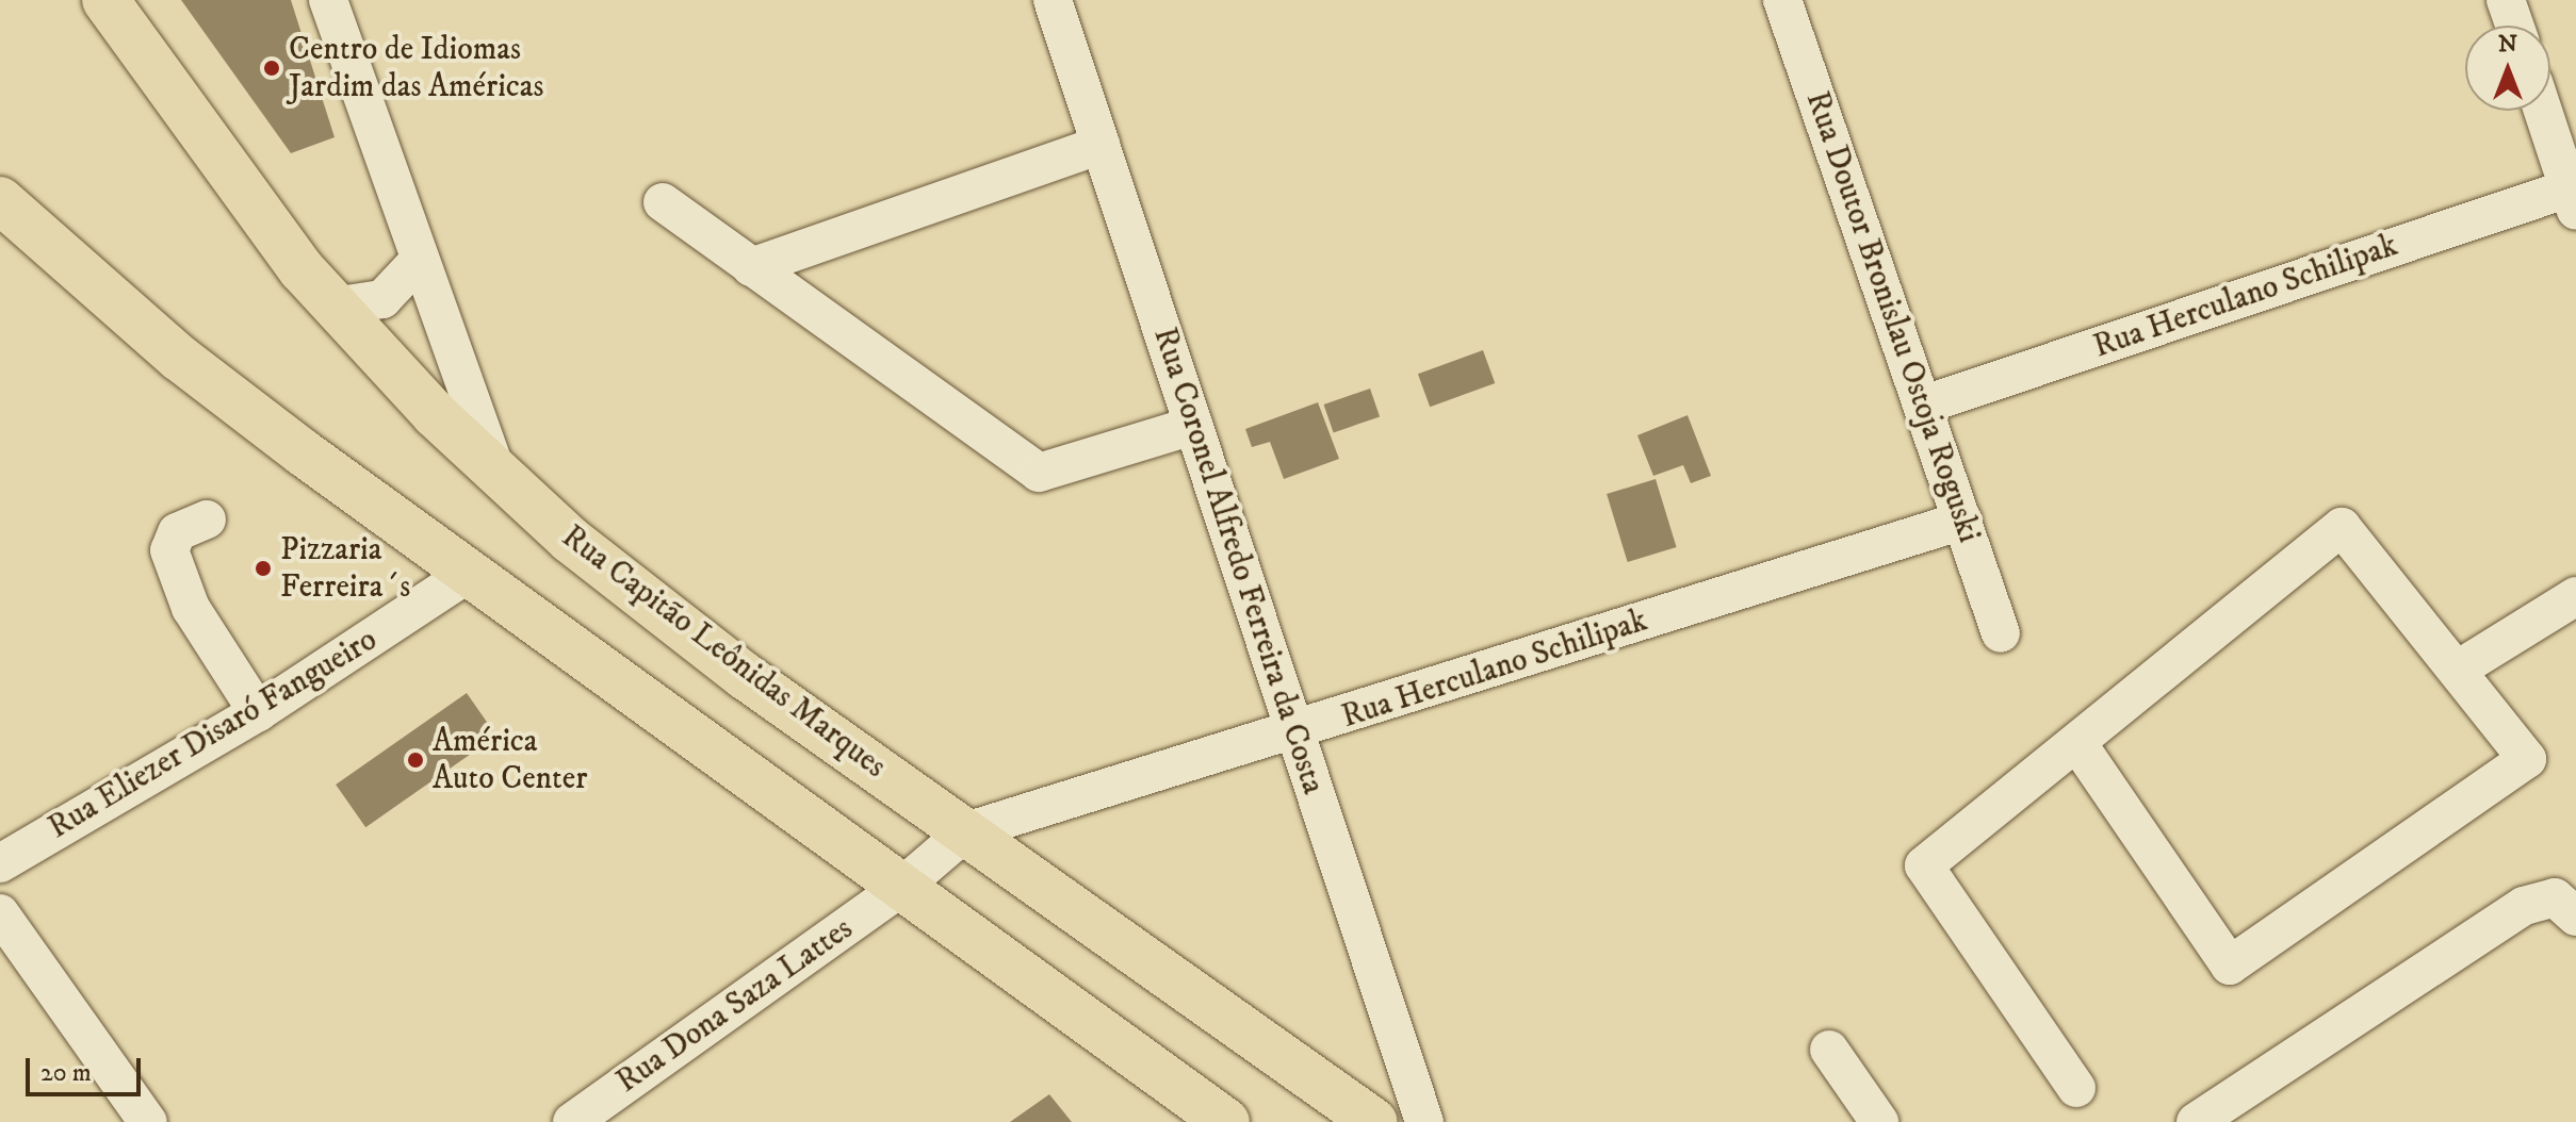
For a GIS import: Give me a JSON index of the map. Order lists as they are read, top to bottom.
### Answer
{
  "streets": {
    "main road": ["Rua Capitão Leônidas Marques"],
    "street": [
      "Rua Herculano Schilipak",
      "Rua Doutor Bronislau Ostoja Roguski",
      "Rua Coronel Alfredo Ferreira da Costa",
      "Rua Eliezer Disaró Fangueiro",
      "Rua Dona Saza Lattes"
    ]
  },
  "crossings": [
    ["Rua Herculano Schilipak", "Rua Doutor Bronislau Ostoja Roguski"],
    ["Rua Herculano Schilipak", "Rua Coronel Alfredo Ferreira da Costa"],
    ["Rua Herculano Schilipak", "Rua Capitão Leônidas Marques"],
    ["Rua Herculano Schilipak", "Rua Dona Saza Lattes"]
  ],
  "places": ["Centro de Idiomas Jardim das Américas", "Pizzaria Ferreira´s", "América Auto Center"],
  "scale_bar": "20 m",
  "north": "top"
}
